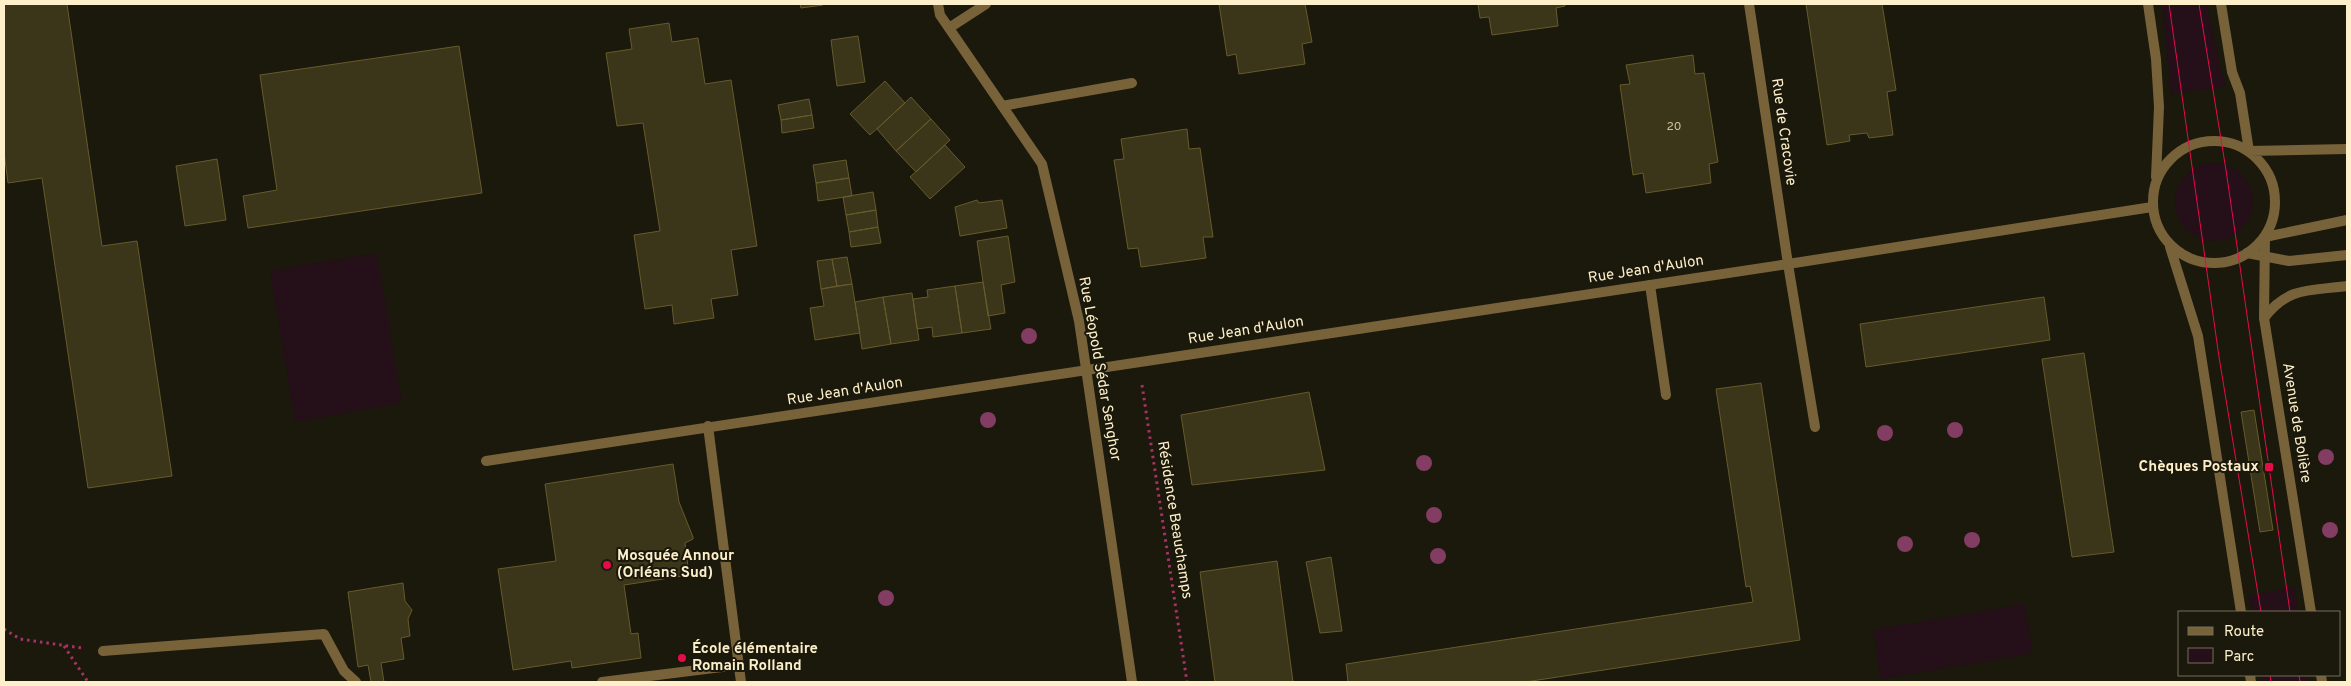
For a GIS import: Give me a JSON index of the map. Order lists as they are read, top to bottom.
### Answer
{
  "streets": {
    "street": [
      "Rue de Cracovie",
      "Rue Jean d'Aulon",
      "Rue Léopold Sédar Senghor",
      "Avenue de Bolière"
    ],
    "path": ["Résidence Beauchamps"]
  },
  "crossings": [
    ["Rue de Cracovie", "Rue Jean d'Aulon"],
    ["Rue Jean d'Aulon", "Rue Léopold Sédar Senghor"],
    ["Rue Jean d'Aulon", "Avenue de Bolière"],
    ["Rue Jean d'Aulon", "Résidence Beauchamps"]
  ],
  "places": {
    "transit": ["Chèques Postaux"],
    "other": ["Mosquée Annour (Orléans Sud)", "École élémentaire Romain Rolland"]
  },
  "house_numbers": ["20"],
  "legend": ["Route", "Parc"]
}
